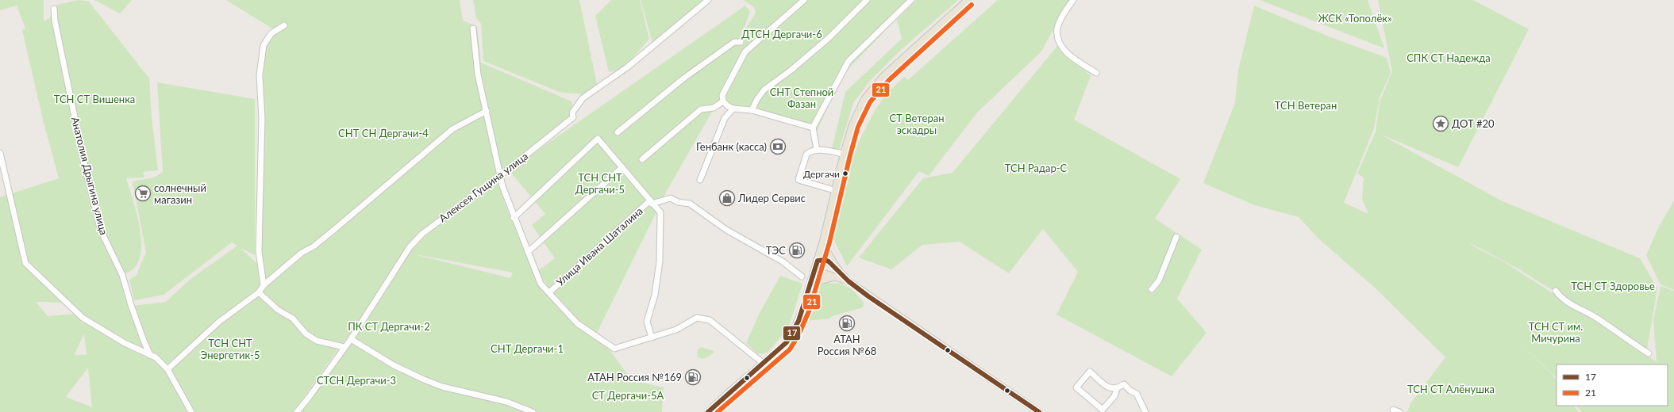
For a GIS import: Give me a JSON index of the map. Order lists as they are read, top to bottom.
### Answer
{
  "streets": {
    "street": ["Анатолия Дрыгина улица", "Алексея Гущина улица", "Улица Ивана Шаталина"]
  },
  "parks": [
    "ЖСК «Тополёк»",
    "ДТСН Дергачи-6",
    "СПК СТ Надежда",
    "СНТ Степной Фазан",
    "ТСН СТ Вишенка",
    "ТСН Ветеран",
    "СТ Ветеран эскадры",
    "СНТ СН Дергачи-4",
    "ТСН Радар-С",
    "ТСН СНТ Дергачи-5",
    "ТСН СТ Здоровье",
    "ПК СТ Дергачи-2",
    "ТСН СТ им. Мичурина",
    "ТСН СНТ Энергетик-5",
    "СНТ Дергачи-1",
    "СТСН Дергачи-3",
    "ТСН СТ Алёнушка",
    "СТ Дергачи-5А"
  ],
  "places": {
    "place": ["ДОТ #20"],
    "bank": ["Генбанк (касса)"],
    "other": ["Дергачи"],
    "supermarket": ["солнечный магазин"],
    "shop": ["Лидер Сервис"],
    "fuel station": ["ТЭС", "АТАН Россия №68", "АТАН Россия №169"]
  },
  "lines": ["transit line 21", "transit line 17"],
  "legend": ["17", "21"]
}
